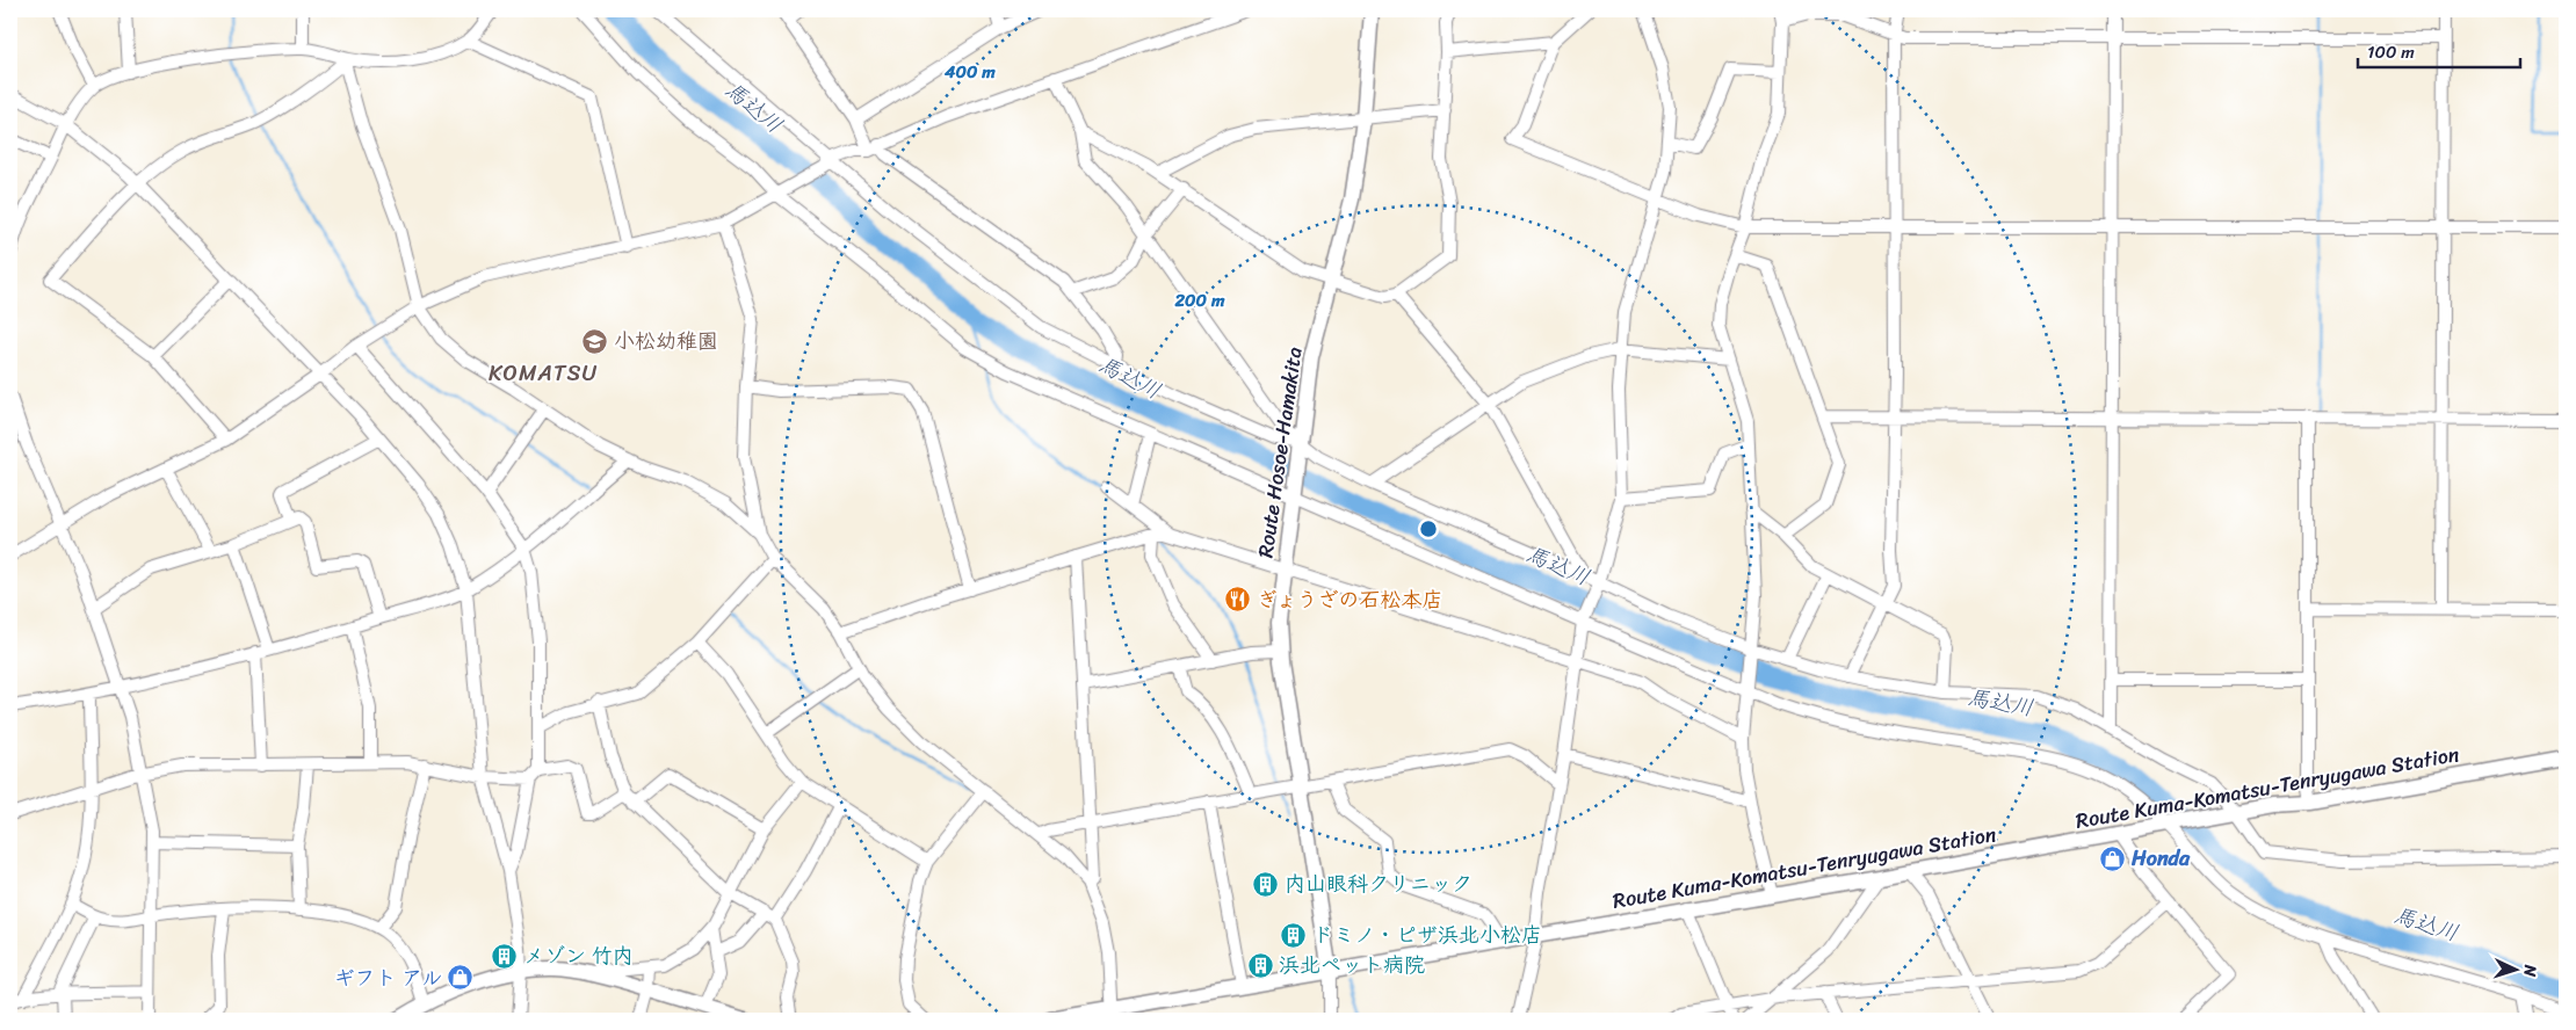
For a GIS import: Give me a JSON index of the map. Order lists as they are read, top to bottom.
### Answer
{
  "streets": {
    "main road": ["Route Hosoe-Hamakita", "Route Kuma-Komatsu-Tenryugawa Station"]
  },
  "crossings": [
    ["Route Hosoe-Hamakita", "Route Kuma-Komatsu-Tenryugawa Station"]
  ],
  "districts": ["KOMATSU"],
  "water": ["馬込川"],
  "places": {
    "school or university": ["小松幼稚園"],
    "restaurant": ["ぎょうざの石松本店"],
    "shop": ["Honda", "ギフト アル"],
    "building": [
      "内山眼科クリニック",
      "ドミノ・ピザ浜北小松店",
      "メゾン 竹内",
      "浜北ペット病院"
    ]
  },
  "scale_bar": "100 m",
  "north": "right",
  "rings": ["400 m", "200 m"]
}
